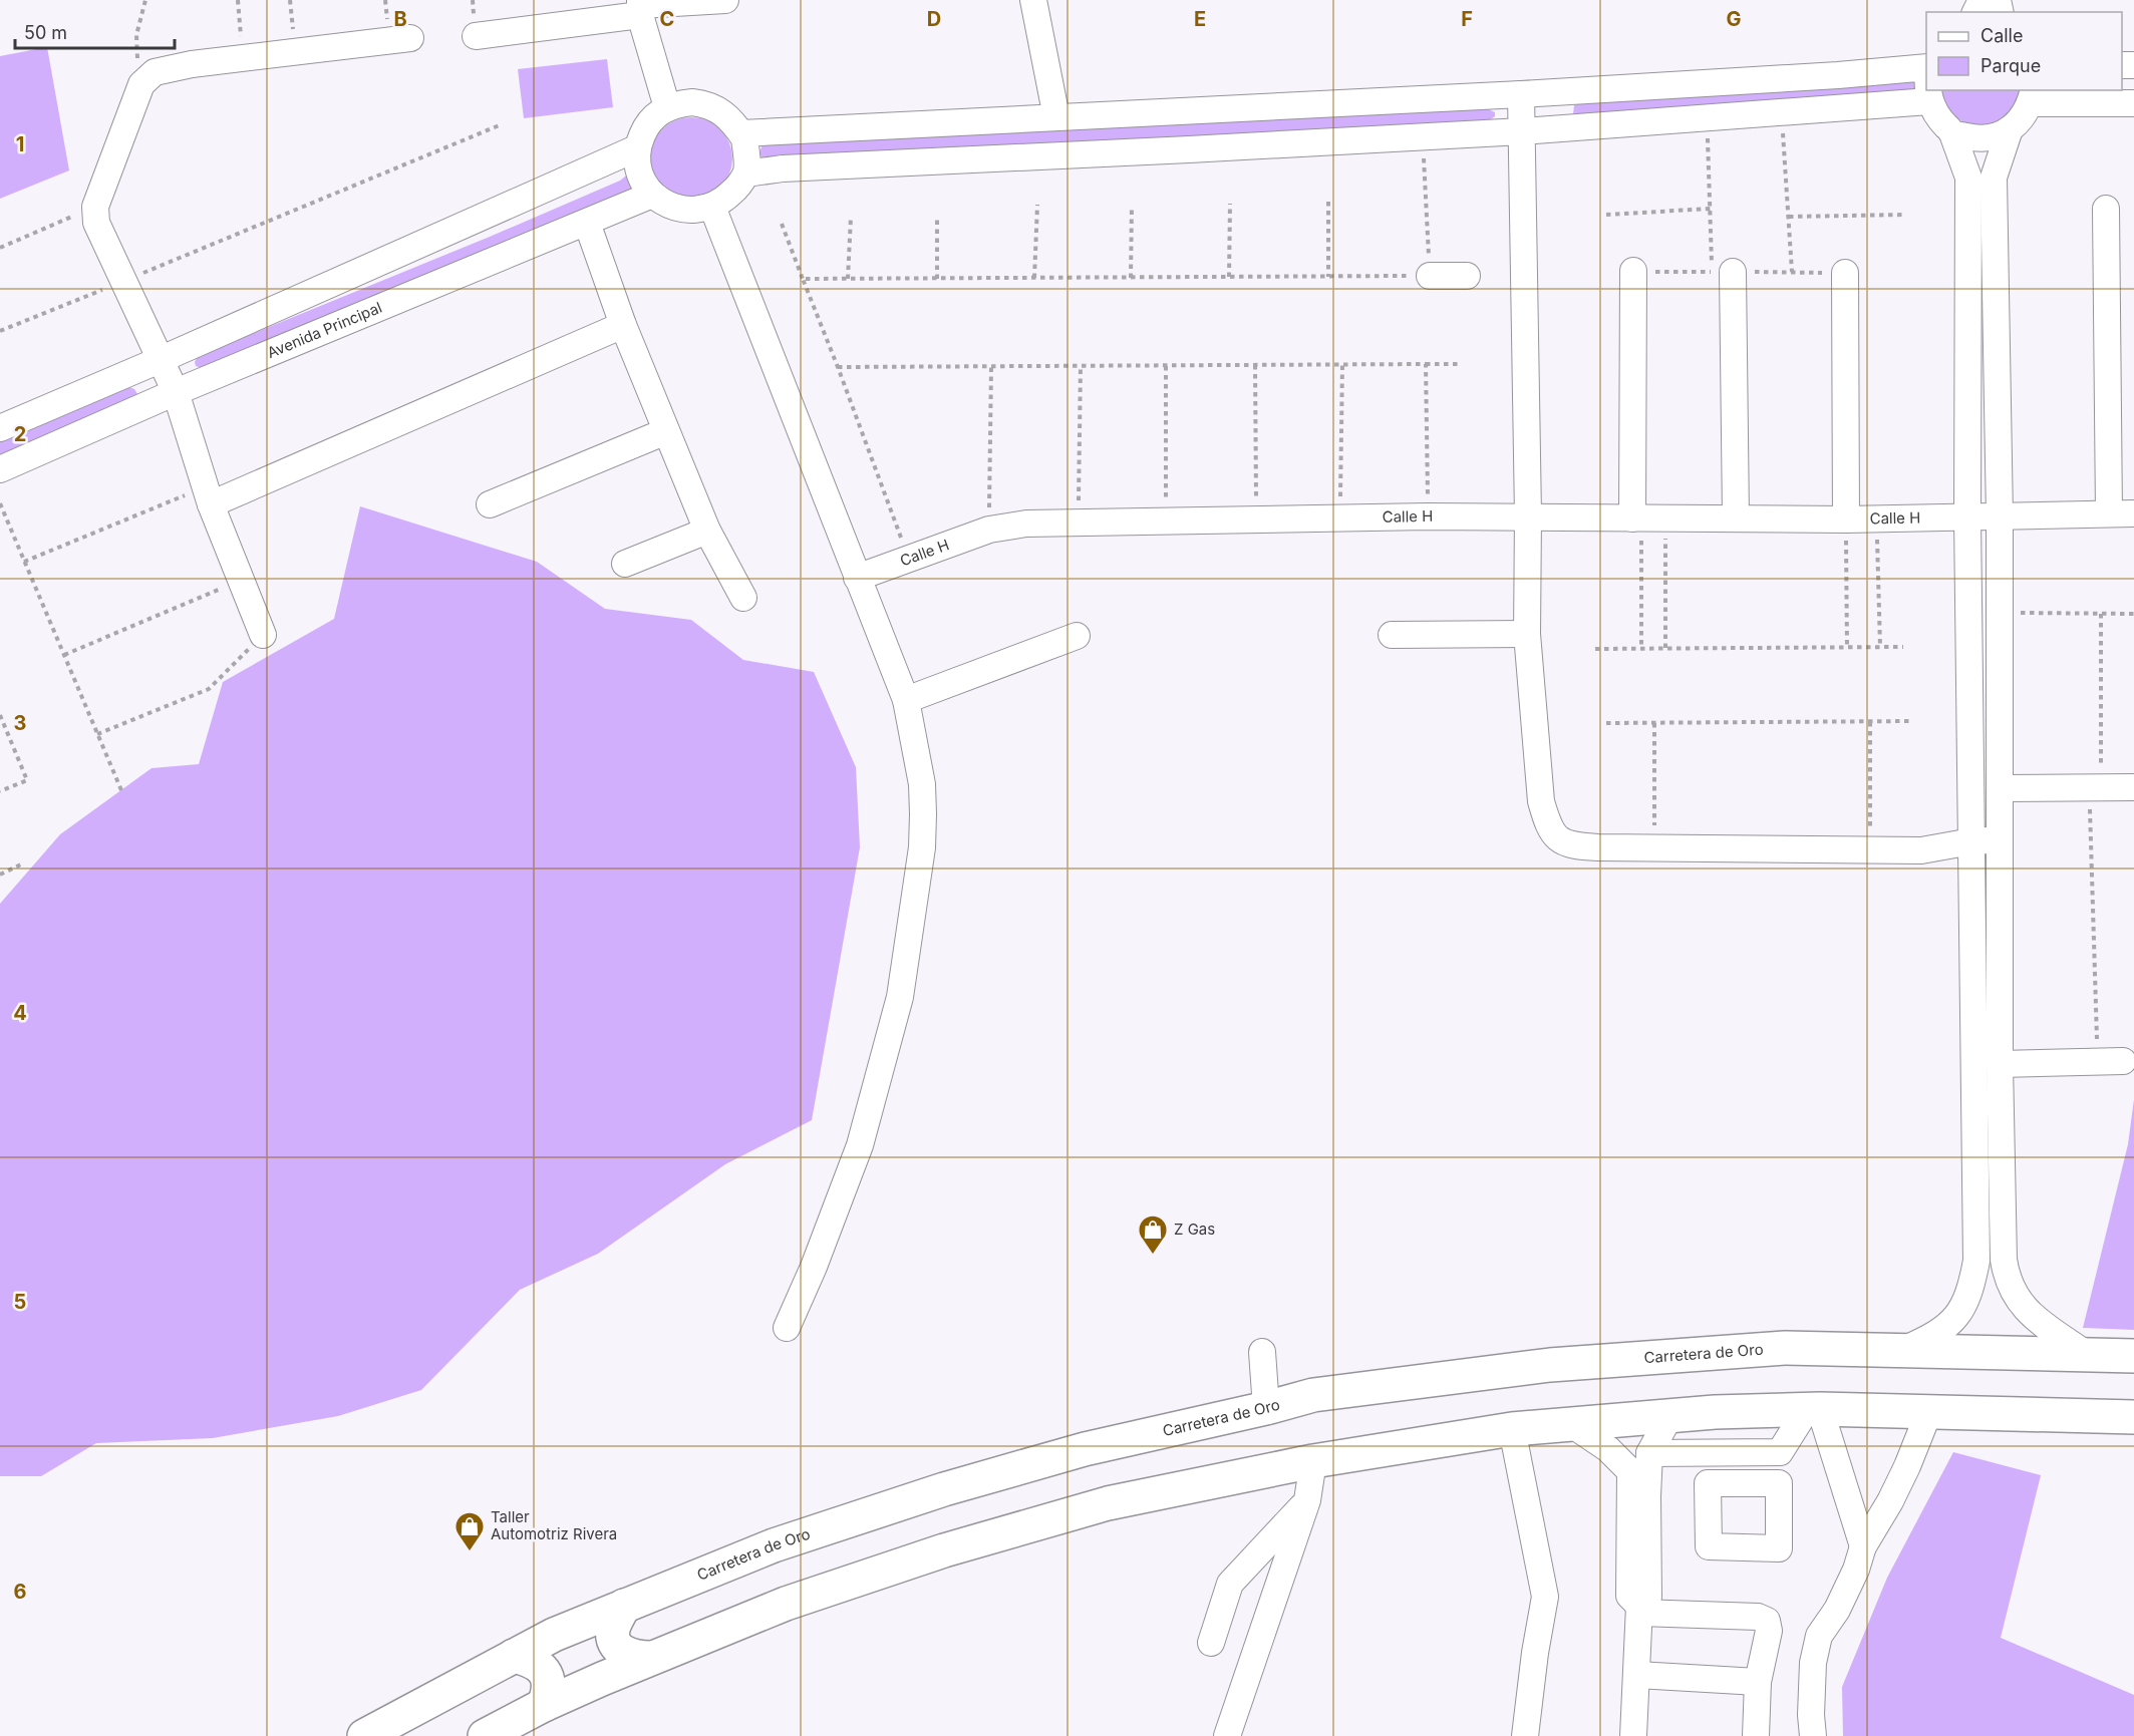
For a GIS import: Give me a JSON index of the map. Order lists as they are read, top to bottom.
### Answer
{
  "streets": {
    "highway": ["Carretera de Oro"],
    "street": ["Avenida Principal", "Calle H"]
  },
  "places": {
    "shop": ["Z Gas", "Taller Automotriz Rivera"]
  },
  "legend": ["Calle", "Parque"],
  "scale_bar": "50 m",
  "grid": {
    "columns": [
      "B",
      "C",
      "D",
      "E",
      "F",
      "G"
    ],
    "rows": [
      "1",
      "2",
      "3",
      "4",
      "5",
      "6"
    ]
  }
}
